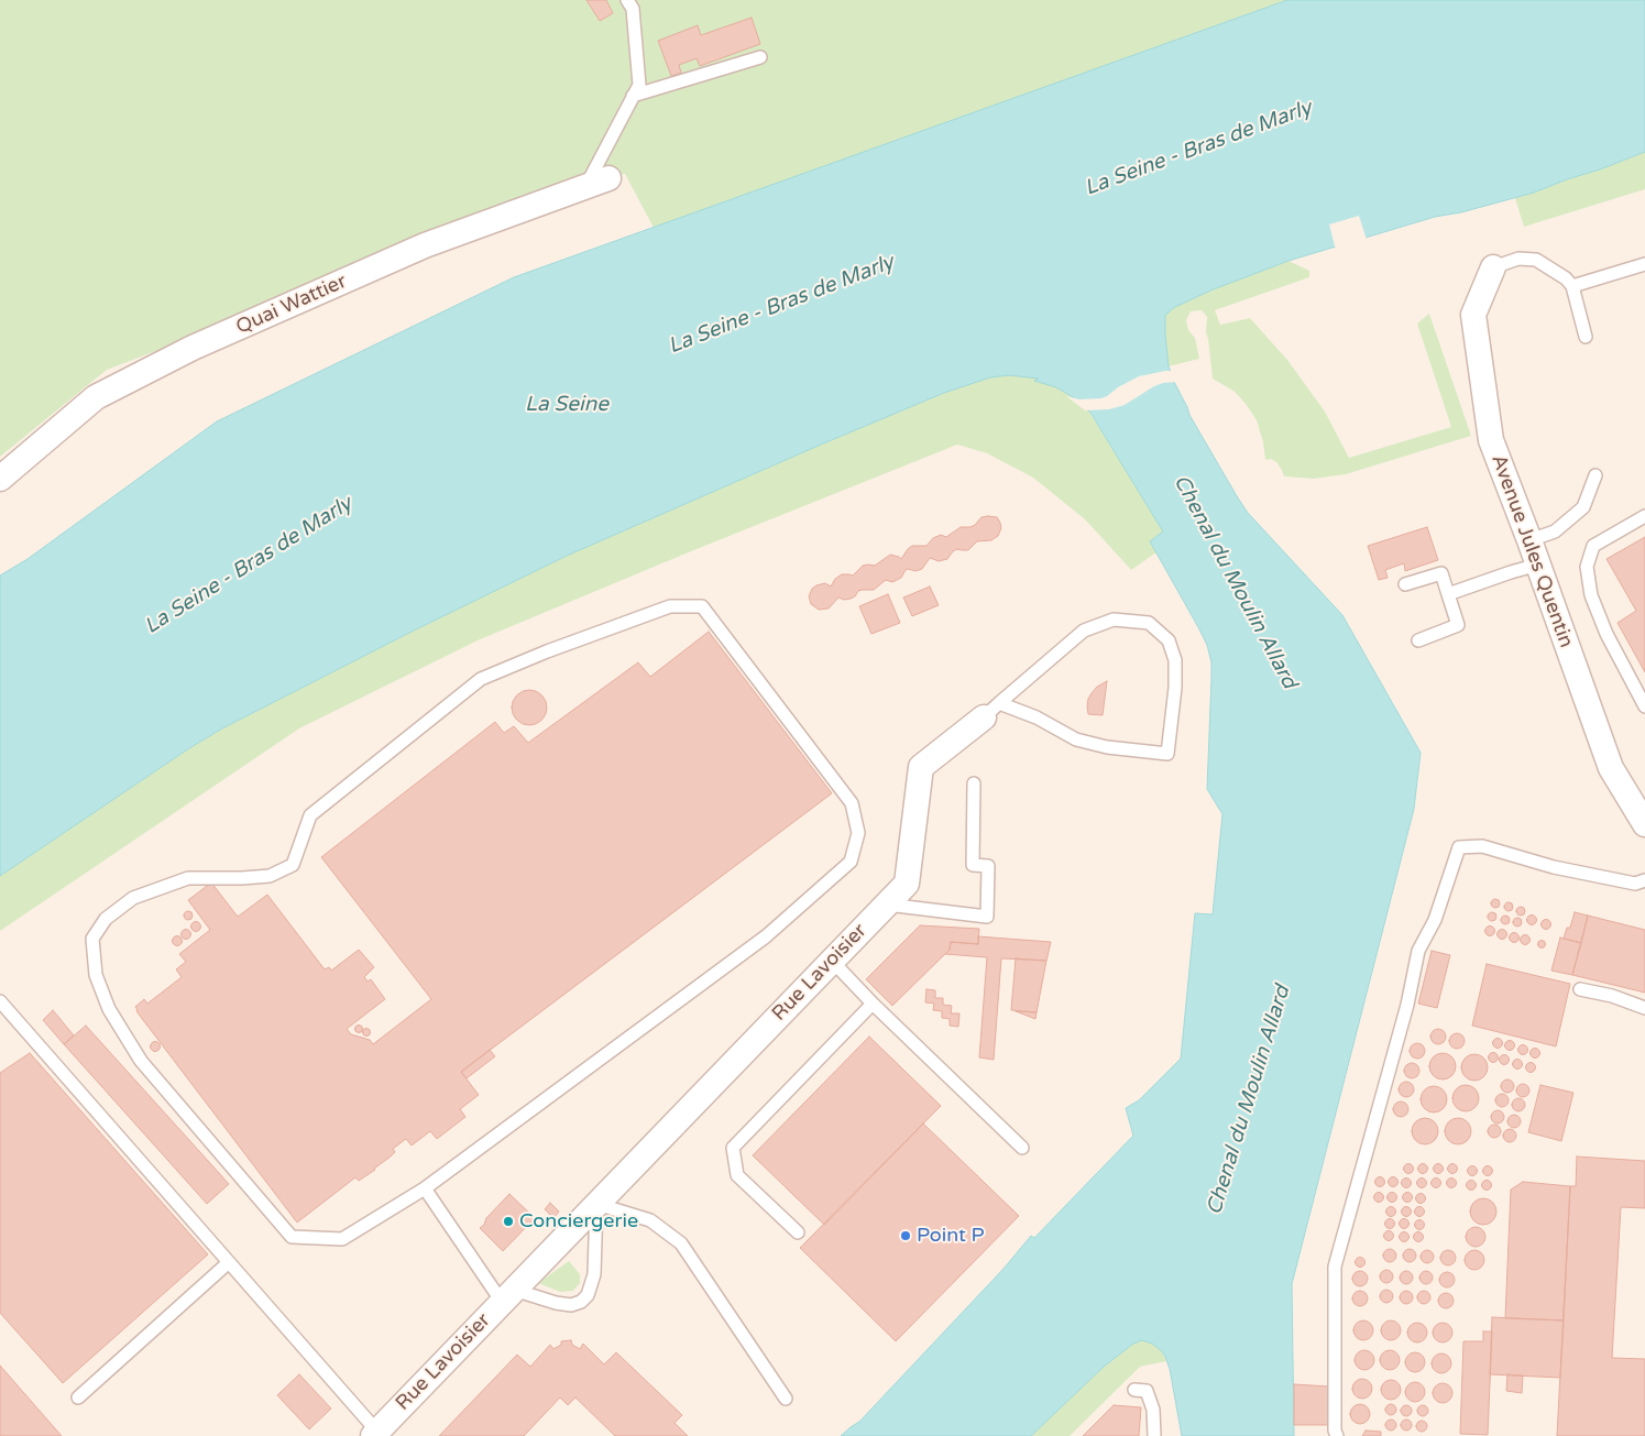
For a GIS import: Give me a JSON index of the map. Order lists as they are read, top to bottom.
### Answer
{
  "streets": {
    "street": ["Quai Wattier", "Avenue Jules Quentin", "Rue Lavoisier"]
  },
  "water": ["La Seine - Bras de Marly", "La Seine", "Chenal du Moulin Allard"],
  "places": ["Conciergerie", "Point P"]
}
